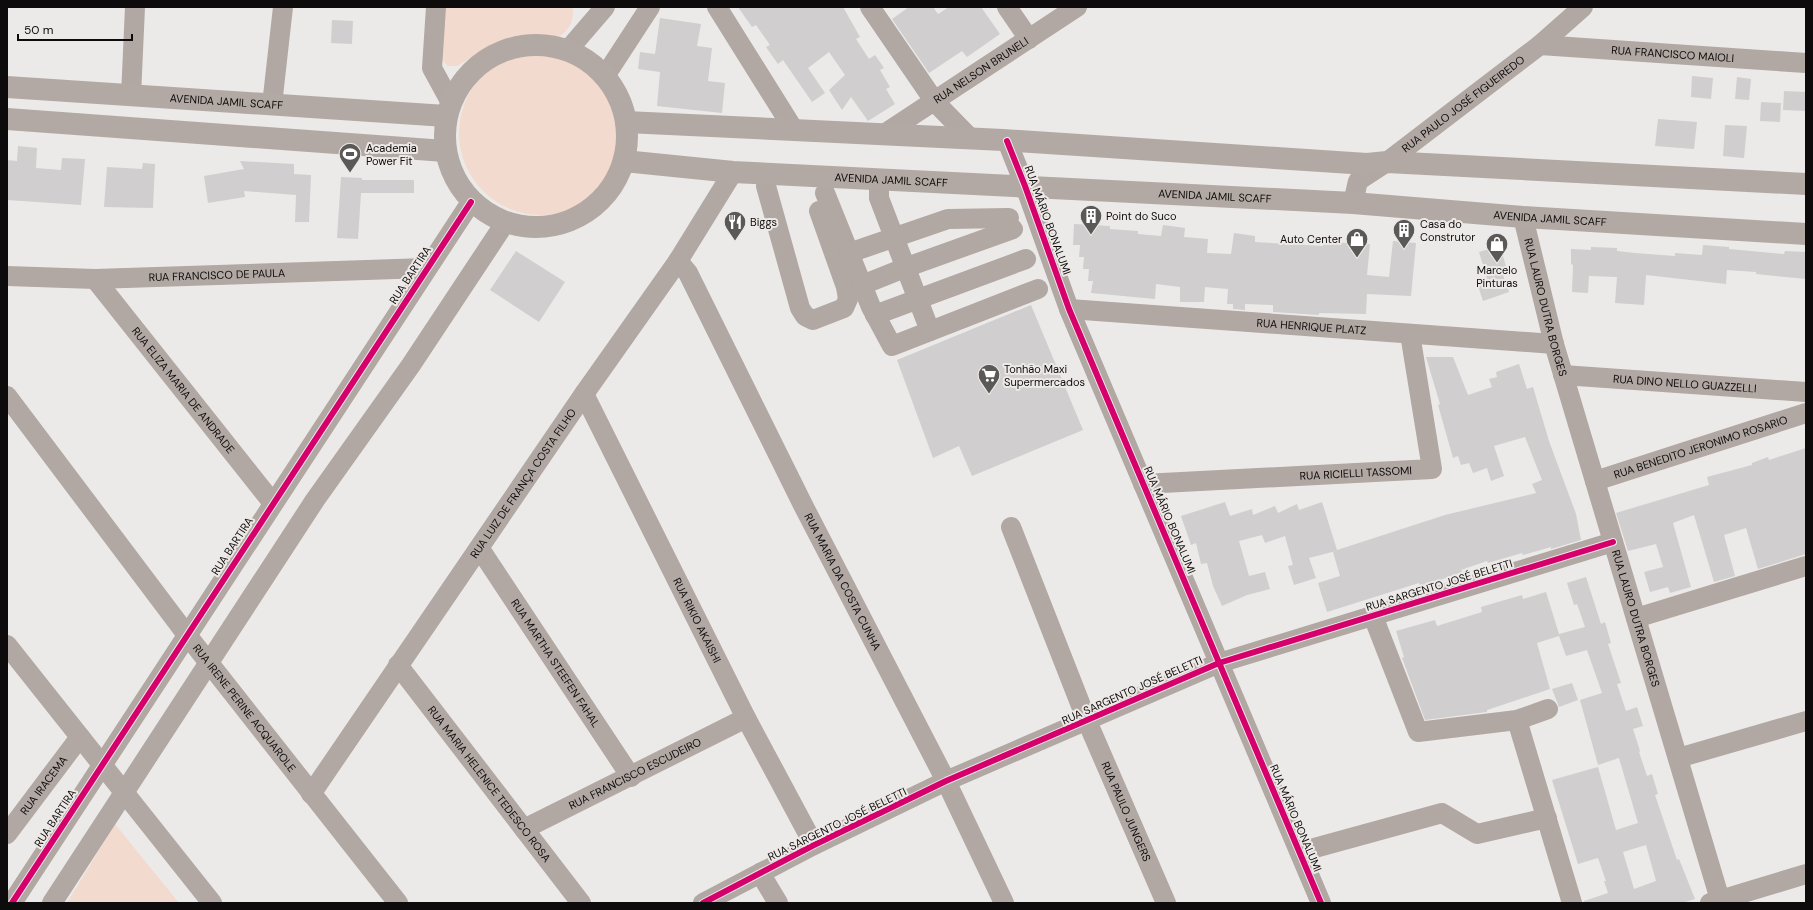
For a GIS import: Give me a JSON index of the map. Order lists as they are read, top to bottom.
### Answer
{
  "streets": {
    "main road": ["AVENIDA JAMIL SCAFF"],
    "street": [
      "RUA FRANCISCO MAIOLI",
      "RUA NELSON BRUNELI",
      "RUA PAULO JOSÉ FIGUEIREDO",
      "RUA MÁRIO BONALUMI",
      "RUA FRANCISCO DE PAULA",
      "RUA BARTIRA",
      "RUA LAURO DUTRA BORGES",
      "RUA HENRIQUE PLATZ",
      "RUA DINO NELLO GUAZZELLI",
      "RUA ELIZA MARIA DE ANDRADE",
      "RUA BENEDITO JERONIMO ROSARIO",
      "RUA RICIELLI TASSOMI",
      "RUA LUIZ DE FRANÇA COSTA FILHO",
      "RUA MARIA DA COSTA CUNHA",
      "RUA SARGENTO JOSÉ BELETTI",
      "RUA RIKIO AKAISHI",
      "RUA MARTHA STEEFEN FAHAL",
      "RUA IRENE PERINE ACQUAROLE",
      "RUA FRANCISCO ESCUDEIRO",
      "RUA MARIA HELENICE TEDESCO ROSA",
      "RUA IRACEMA",
      "RUA PAULO JUNGERS"
    ]
  },
  "crossings": [
    ["RUA FRANCISCO MAIOLI", "RUA PAULO JOSÉ FIGUEIREDO"],
    ["AVENIDA JAMIL SCAFF", "RUA PAULO JOSÉ FIGUEIREDO"],
    ["AVENIDA JAMIL SCAFF", "RUA MÁRIO BONALUMI"],
    ["AVENIDA JAMIL SCAFF", "RUA LAURO DUTRA BORGES"],
    ["AVENIDA JAMIL SCAFF", "RUA LUIZ DE FRANÇA COSTA FILHO"],
    ["RUA MÁRIO BONALUMI", "RUA HENRIQUE PLATZ"],
    ["RUA MÁRIO BONALUMI", "RUA RICIELLI TASSOMI"],
    ["RUA MÁRIO BONALUMI", "RUA SARGENTO JOSÉ BELETTI"],
    ["RUA FRANCISCO DE PAULA", "RUA BARTIRA"],
    ["RUA FRANCISCO DE PAULA", "RUA ELIZA MARIA DE ANDRADE"],
    ["RUA BARTIRA", "RUA ELIZA MARIA DE ANDRADE"],
    ["RUA BARTIRA", "RUA IRENE PERINE ACQUAROLE"],
    ["RUA LAURO DUTRA BORGES", "RUA HENRIQUE PLATZ"],
    ["RUA LAURO DUTRA BORGES", "RUA DINO NELLO GUAZZELLI"],
    ["RUA LAURO DUTRA BORGES", "RUA BENEDITO JERONIMO ROSARIO"],
    ["RUA LAURO DUTRA BORGES", "RUA SARGENTO JOSÉ BELETTI"],
    ["RUA HENRIQUE PLATZ", "RUA RICIELLI TASSOMI"],
    ["RUA LUIZ DE FRANÇA COSTA FILHO", "RUA MARIA DA COSTA CUNHA"],
    ["RUA LUIZ DE FRANÇA COSTA FILHO", "RUA RIKIO AKAISHI"],
    ["RUA LUIZ DE FRANÇA COSTA FILHO", "RUA MARTHA STEEFEN FAHAL"],
    ["RUA LUIZ DE FRANÇA COSTA FILHO", "RUA IRENE PERINE ACQUAROLE"],
    ["RUA LUIZ DE FRANÇA COSTA FILHO", "RUA MARIA HELENICE TEDESCO ROSA"],
    ["RUA MARIA DA COSTA CUNHA", "RUA SARGENTO JOSÉ BELETTI"],
    ["RUA SARGENTO JOSÉ BELETTI", "RUA RIKIO AKAISHI"],
    ["RUA SARGENTO JOSÉ BELETTI", "RUA PAULO JUNGERS"],
    ["RUA RIKIO AKAISHI", "RUA FRANCISCO ESCUDEIRO"],
    ["RUA MARTHA STEEFEN FAHAL", "RUA FRANCISCO ESCUDEIRO"],
    ["RUA FRANCISCO ESCUDEIRO", "RUA MARIA HELENICE TEDESCO ROSA"]
  ],
  "places": {
    "sports": ["Academia Power Fit"],
    "building": ["Point do Suco", "Casa do Construtor"],
    "restaurant": ["Biggs"],
    "shop": ["Auto Center", "Marcelo Pinturas"],
    "supermarket": ["Tonhão Maxi Supermercados"]
  },
  "scale_bar": "50 m"
}
